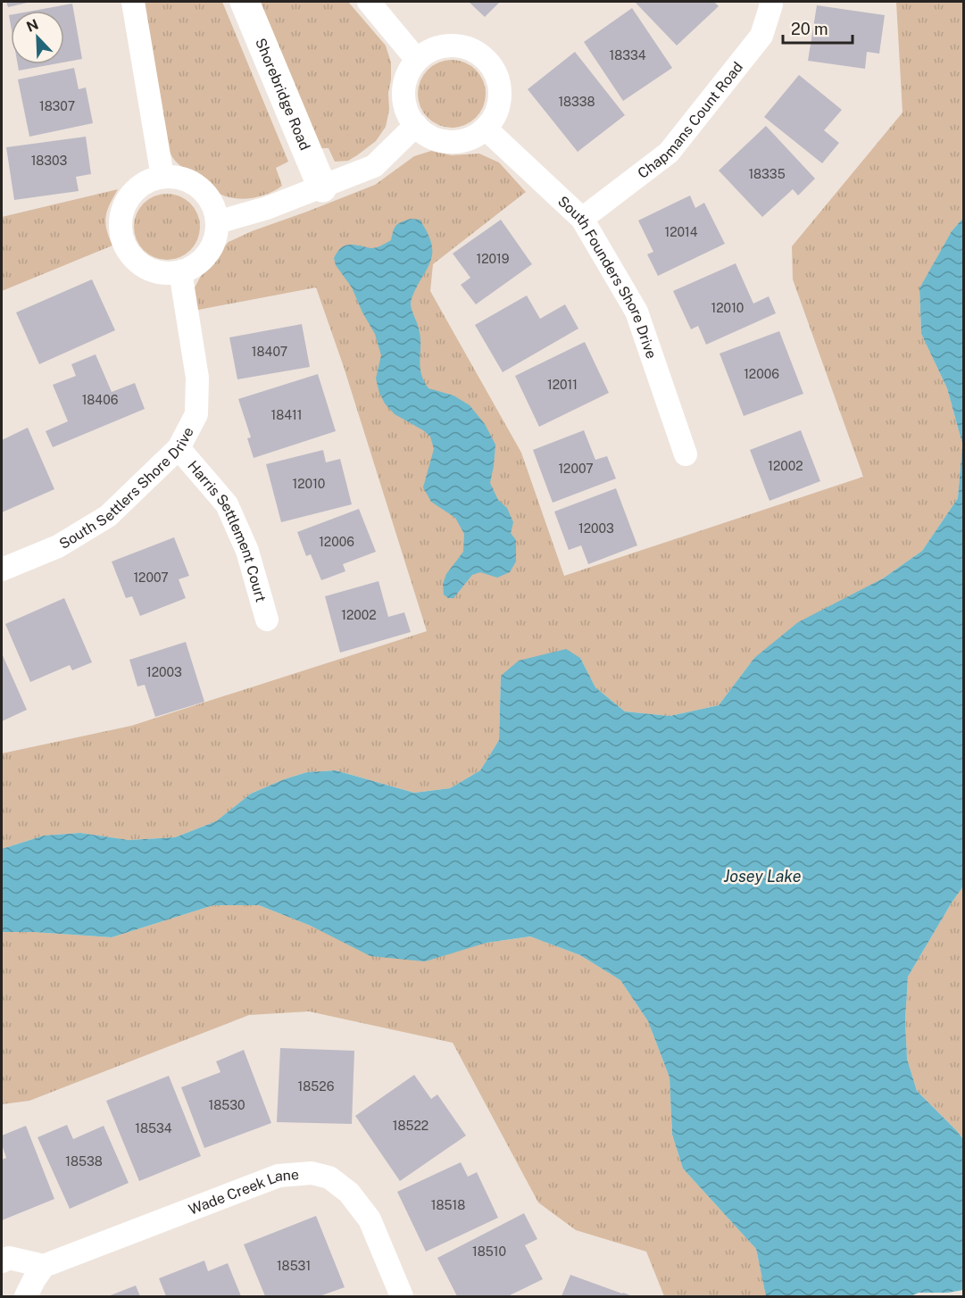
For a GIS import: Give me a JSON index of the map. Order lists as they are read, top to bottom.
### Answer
{
  "streets": {
    "street": [
      "Shorebridge Road",
      "Chapmans Count Road",
      "South Founders Shore Drive",
      "South Settlers Shore Drive",
      "Harris Settlement Court",
      "Wade Creek Lane"
    ]
  },
  "crossings": [
    ["Chapmans Count Road", "South Founders Shore Drive"],
    ["South Settlers Shore Drive", "Harris Settlement Court"]
  ],
  "water": ["Josey Lake"],
  "house_numbers": [
    "18334",
    "18338",
    "18307",
    "18303",
    "18335",
    "12014",
    "12019",
    "12010",
    "18407",
    "12006",
    "12011",
    "18406",
    "18411",
    "12002",
    "12007",
    "12010",
    "12003",
    "12006",
    "12007",
    "12002",
    "12003",
    "18526",
    "18530",
    "18522",
    "18534",
    "18538",
    "18518",
    "18510",
    "18531"
  ],
  "scale_bar": "20 m",
  "north": "top left"
}
